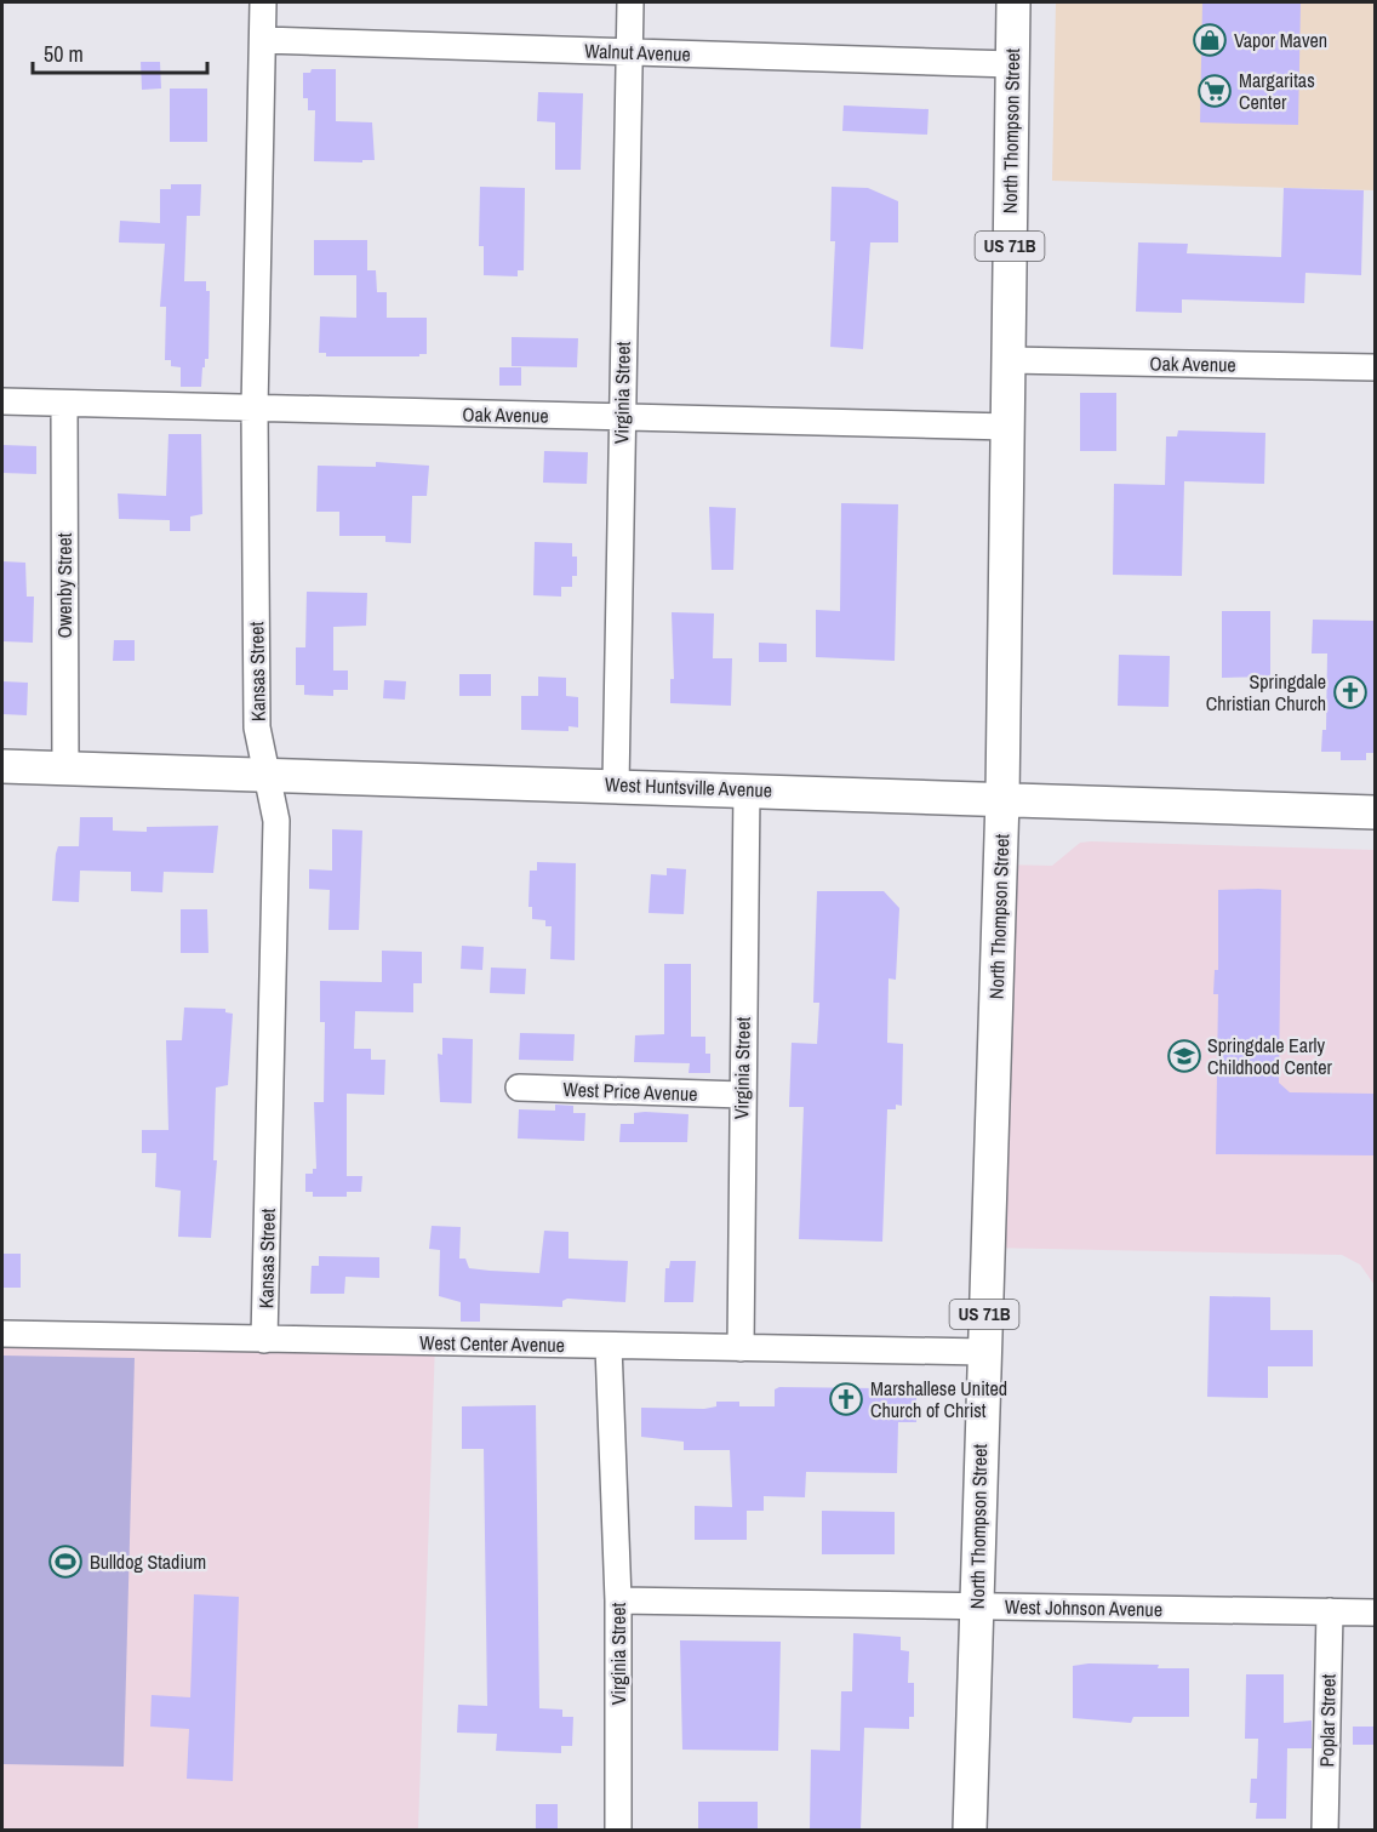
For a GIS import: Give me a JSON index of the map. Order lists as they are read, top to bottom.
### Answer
{
  "streets": {
    "main road": ["North Thompson Street", "US 71B", "West Huntsville Avenue"],
    "street": [
      "Walnut Avenue",
      "Oak Avenue",
      "Virginia Street",
      "Owenby Street",
      "Kansas Street",
      "West Price Avenue",
      "West Center Avenue",
      "West Johnson Avenue",
      "Poplar Street"
    ]
  },
  "crossings": [
    ["Walnut Avenue", "North Thompson Street"],
    ["Walnut Avenue", "Virginia Street"],
    ["Walnut Avenue", "Kansas Street"],
    ["North Thompson Street", "Oak Avenue"],
    ["North Thompson Street", "West Huntsville Avenue"],
    ["North Thompson Street", "West Center Avenue"],
    ["North Thompson Street", "West Johnson Avenue"],
    ["Oak Avenue", "Virginia Street"],
    ["Oak Avenue", "Owenby Street"],
    ["Oak Avenue", "Kansas Street"],
    ["Virginia Street", "West Huntsville Avenue"],
    ["Virginia Street", "West Price Avenue"],
    ["Virginia Street", "West Center Avenue"],
    ["Virginia Street", "West Johnson Avenue"],
    ["Owenby Street", "West Huntsville Avenue"],
    ["Kansas Street", "West Huntsville Avenue"],
    ["Kansas Street", "West Center Avenue"],
    ["West Johnson Avenue", "Poplar Street"]
  ],
  "places": {
    "shop": ["Vapor Maven"],
    "supermarket": ["Margaritas Center"],
    "church": ["Springdale Christian Church", "Marshallese United Church of Christ"],
    "school or university": ["Springdale Early Childhood Center"],
    "sports": ["Bulldog Stadium"]
  },
  "scale_bar": "50 m"
}
